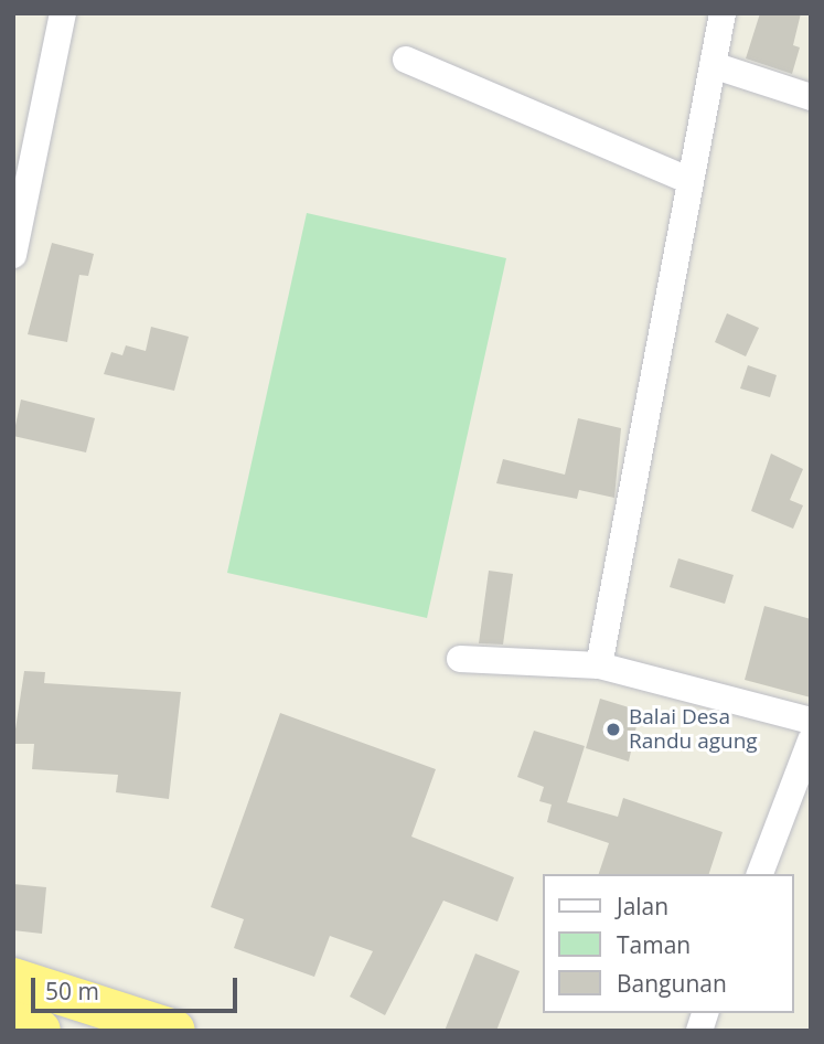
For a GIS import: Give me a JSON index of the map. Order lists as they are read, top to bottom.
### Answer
{
  "places": ["Balai Desa Randu agung"],
  "legend": ["Jalan", "Taman", "Bangunan"],
  "scale_bar": "50 m"
}
